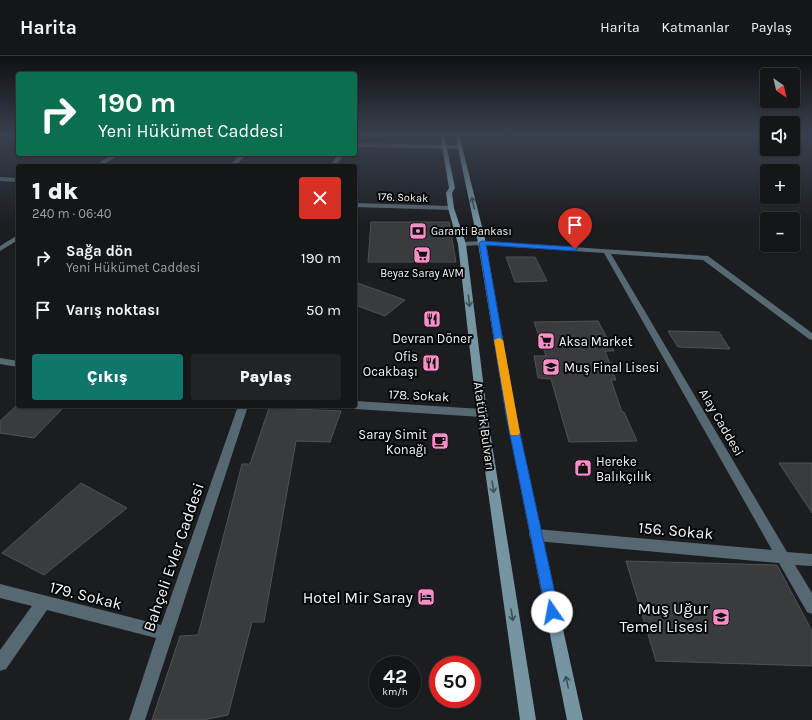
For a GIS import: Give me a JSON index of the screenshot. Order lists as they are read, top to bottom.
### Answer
{
  "streets": {
    "main road": ["Atatürk Bulvarı"],
    "street": [
      "176. Sokak",
      "178. Sokak",
      "Alay Caddesi",
      "156. Sokak",
      "Bahçeli Evler Caddesi",
      "179. Sokak"
    ]
  },
  "crossings": [
    ["176. Sokak", "Atatürk Bulvarı"],
    ["178. Sokak", "Atatürk Bulvarı"],
    ["Alay Caddesi", "156. Sokak"],
    ["Atatürk Bulvarı", "156. Sokak"],
    ["Bahçeli Evler Caddesi", "179. Sokak"]
  ],
  "places": {
    "bank": ["Garanti Bankası"],
    "supermarket": ["Beyaz Saray AVM", "Aksa Market"],
    "restaurant": ["Devran Döner", "Ofis Ocakbaşı"],
    "school or university": ["Muş Final Lisesi", "Muş Uğur Temel Lisesi"],
    "cafe": ["Saray Simit Konağı"],
    "shop": ["Hereke Balıkçılık"],
    "hotel": ["Hotel Mir Saray"]
  },
  "north": "bottom right",
  "page": {
    "header": "Harita",
    "nav": ["Harita", "Katmanlar", "Paylaş"],
    "map_buttons": ["+", "−"],
    "turn": ["190 m", "Yeni Hükümet Caddesi"],
    "heading": ["1 dk", "240 m · 06:40"],
    "list": [
      {
        "name": "Sağa dön",
        "note": "Yeni Hükümet Caddesi",
        "value": "190 m"
      },
      {
        "name": "Varış noktası",
        "value": "50 m"
      }
    ],
    "buttons": ["Çıkış", "Paylaş"],
    "speed": "42 km/h",
    "limit": "50"
  }
}
